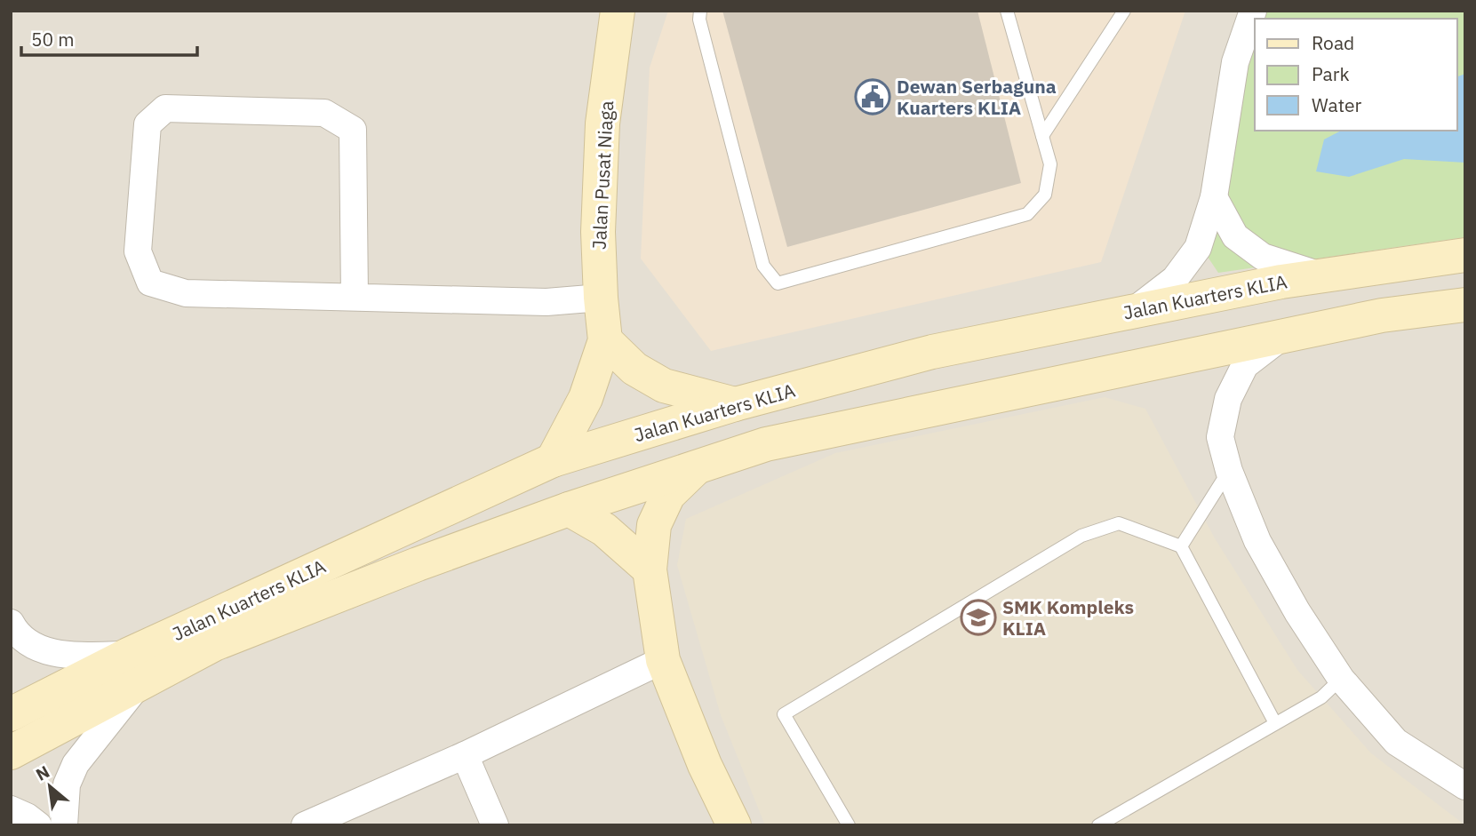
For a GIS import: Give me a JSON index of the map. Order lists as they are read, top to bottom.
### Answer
{
  "streets": {
    "main road": ["Jalan Pusat Niaga", "Jalan Kuarters KLIA"]
  },
  "places": {
    "public building": ["Dewan Serbaguna Kuarters KLIA"],
    "school or university": ["SMK Kompleks KLIA"]
  },
  "legend": ["Road", "Park", "Water"],
  "scale_bar": "50 m",
  "north": "top left"
}
